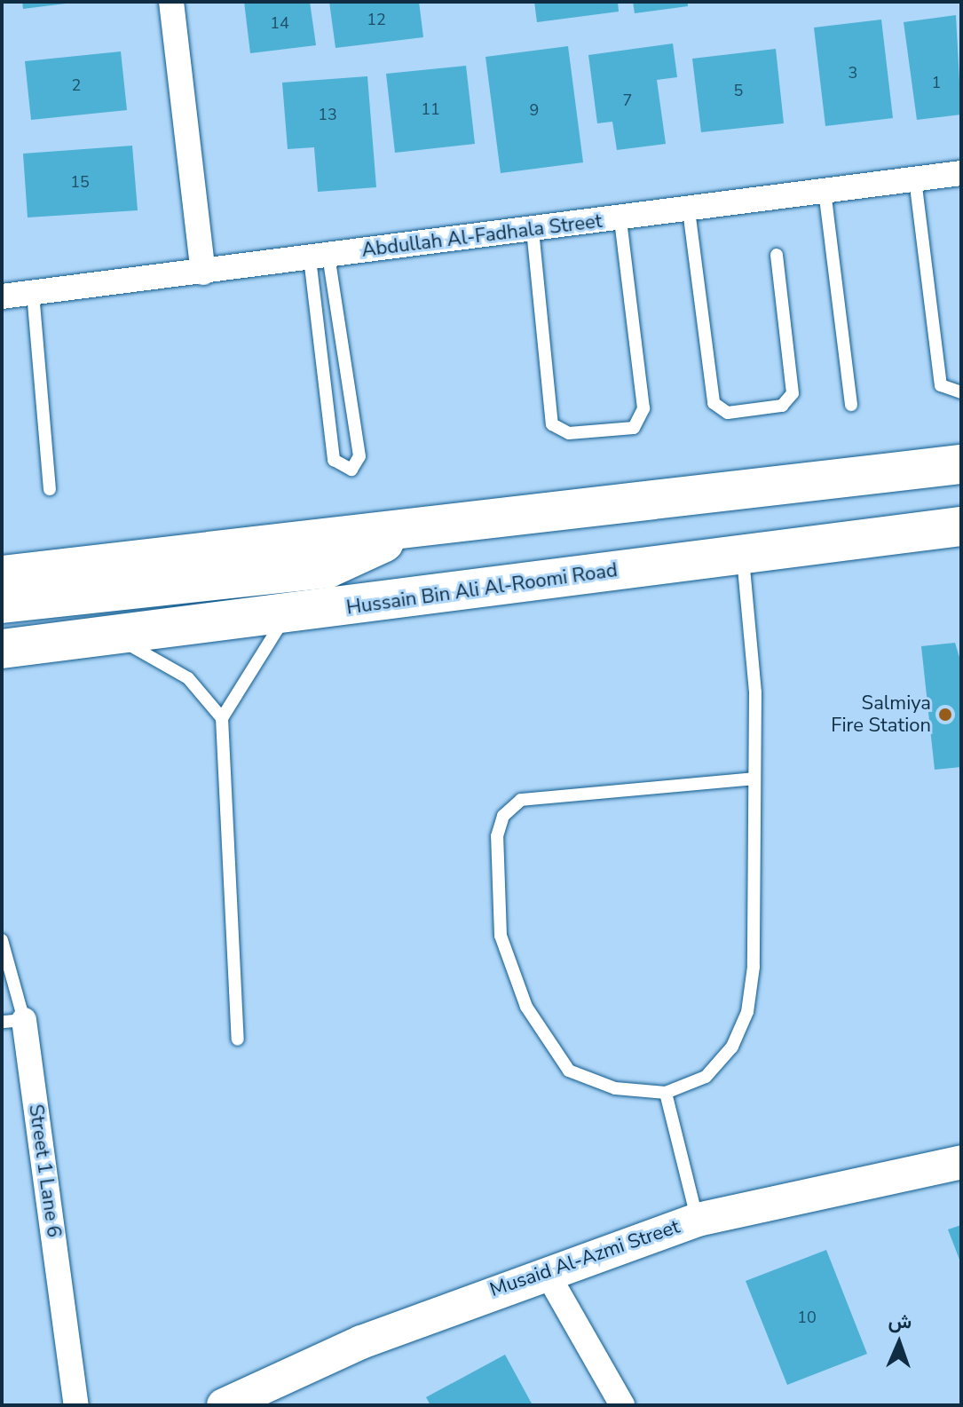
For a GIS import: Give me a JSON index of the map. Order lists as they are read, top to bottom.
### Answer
{
  "streets": {
    "highway": ["Hussain Bin Ali Al-Roomi Road"],
    "street": ["Abdullah Al-Fadhala Street", "Street 1 Lane 6", "Musaid Al-Azmi Street"]
  },
  "places": ["Salmiya Fire Station"],
  "house_numbers": [
    "12",
    "14",
    "3",
    "1",
    "2",
    "5",
    "7",
    "11",
    "9",
    "13",
    "15",
    "10"
  ],
  "north": "top"
}
